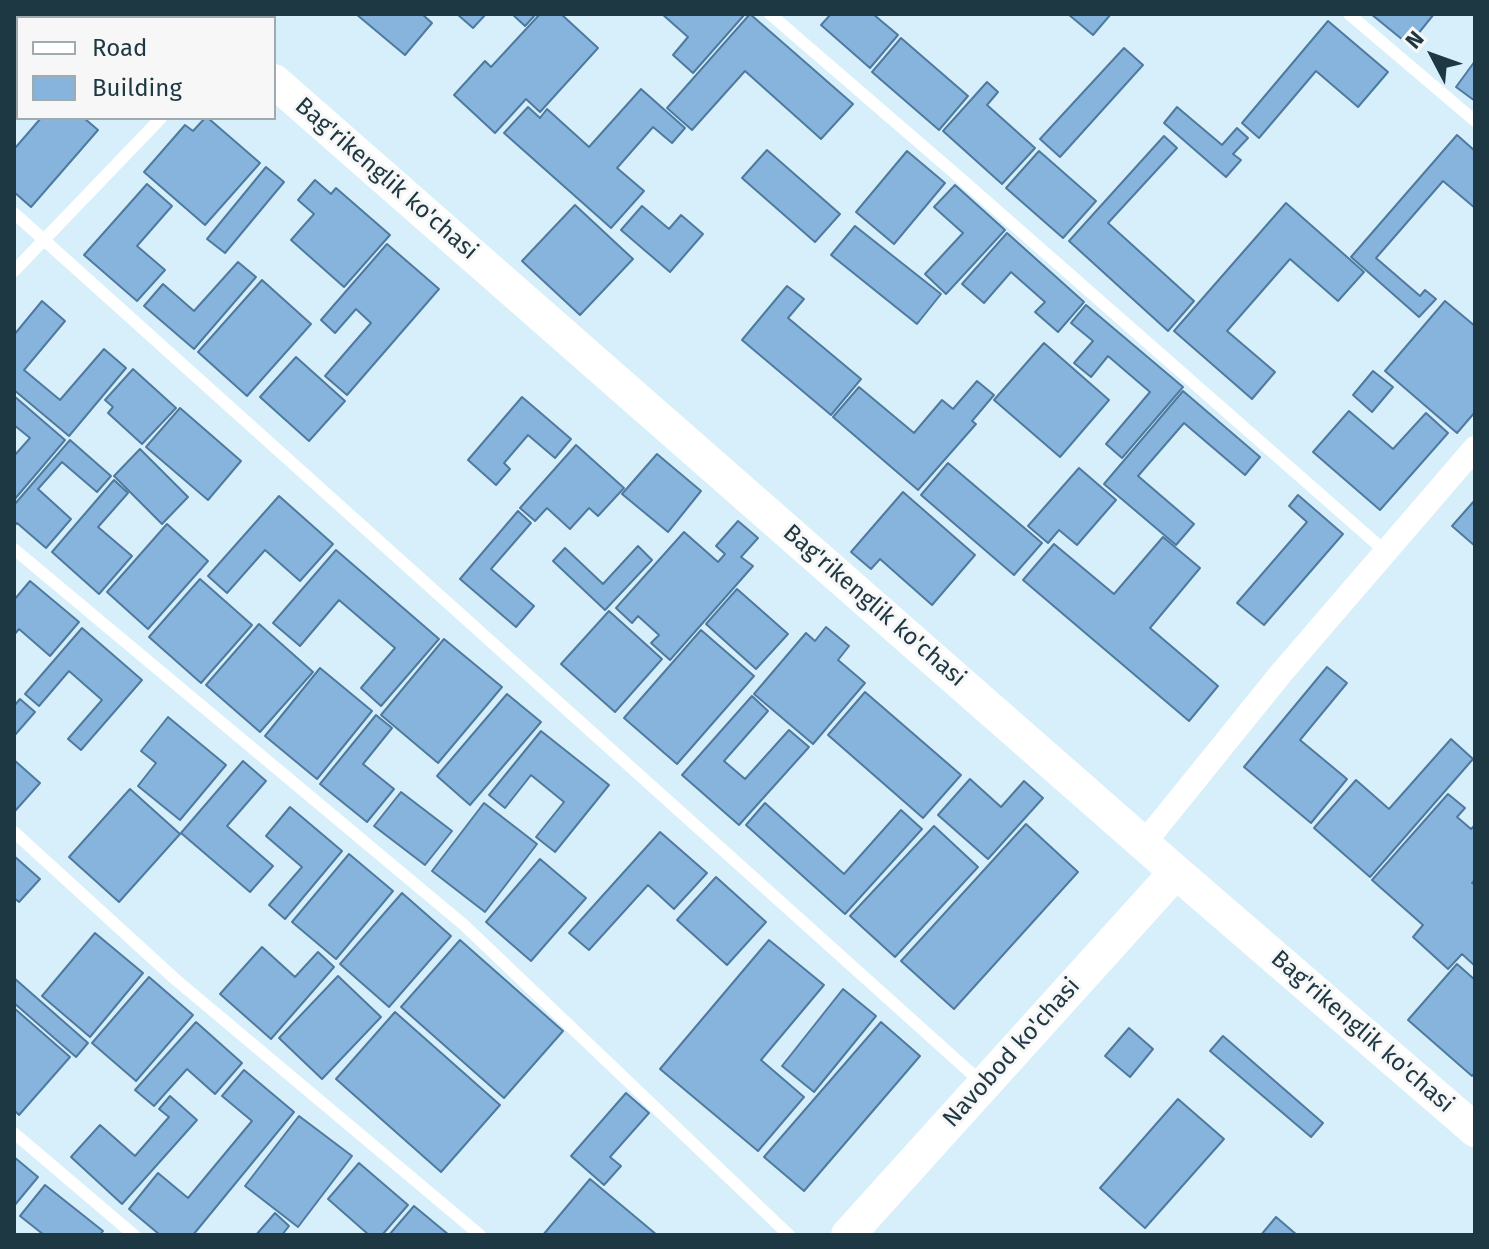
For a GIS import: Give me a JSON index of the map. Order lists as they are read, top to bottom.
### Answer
{
  "streets": {
    "main road": ["Bag'rikenglik ko'chasi", "Navobod ko'chasi"]
  },
  "crossings": [
    ["Bag'rikenglik ko'chasi", "Navobod ko'chasi"]
  ],
  "legend": ["Road", "Building"],
  "north": "top left"
}
